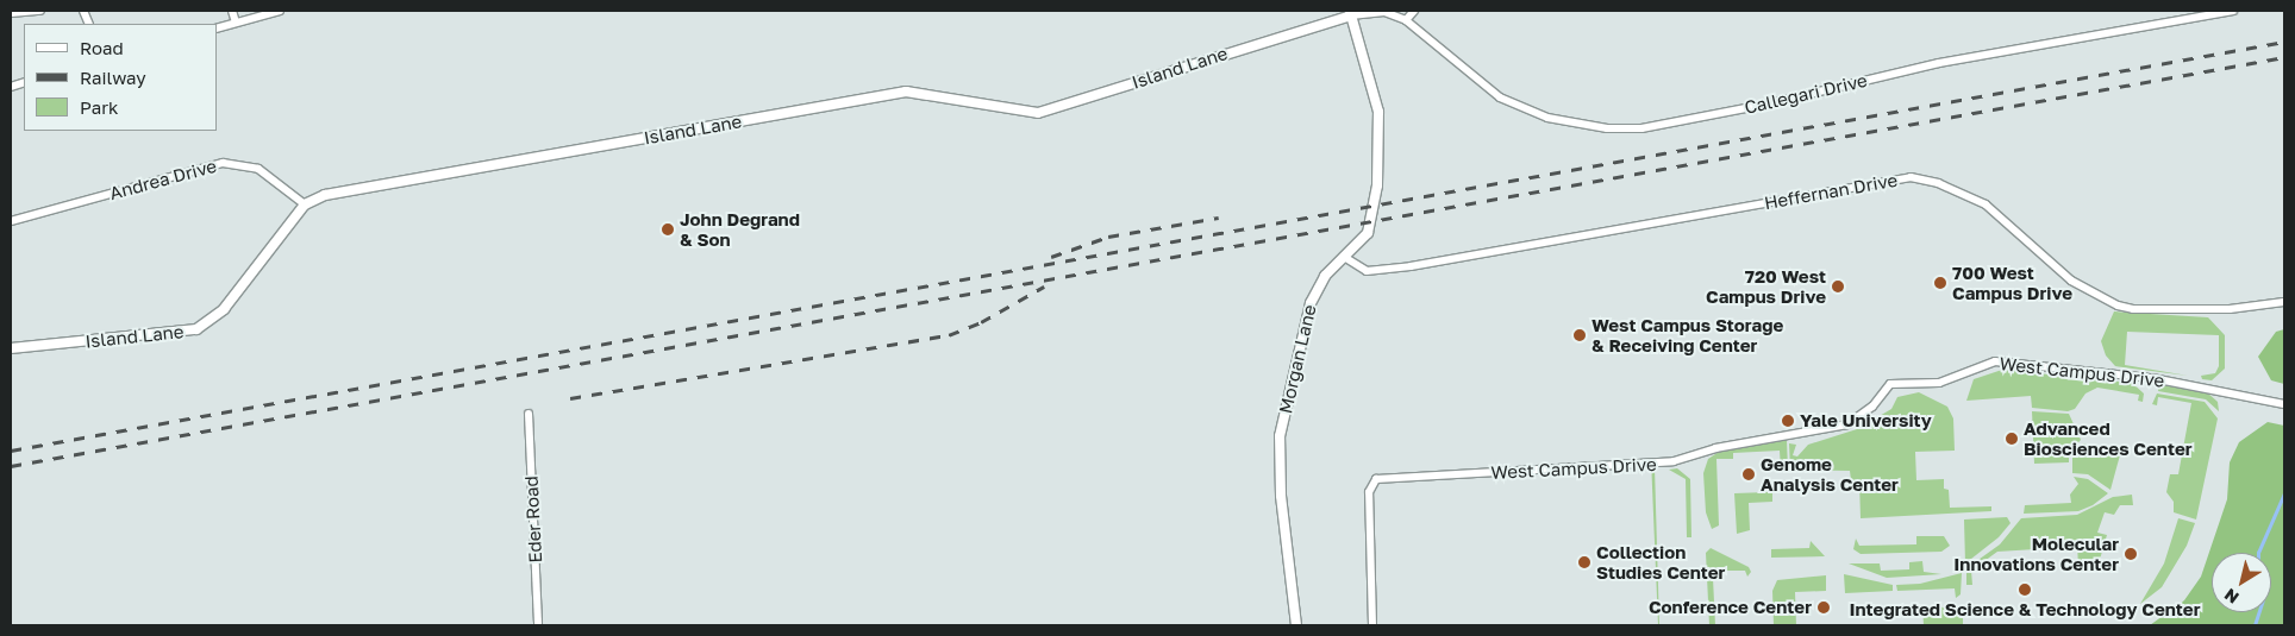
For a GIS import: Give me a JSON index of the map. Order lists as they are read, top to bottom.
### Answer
{
  "streets": {
    "street": [
      "Island Lane",
      "Callegari Drive",
      "Andrea Drive",
      "Heffernan Drive",
      "Morgan Lane",
      "West Campus Drive",
      "Eder Road"
    ]
  },
  "crossings": [
    ["Island Lane", "Callegari Drive"],
    ["Island Lane", "Andrea Drive"],
    ["Island Lane", "Morgan Lane"],
    ["Heffernan Drive", "Morgan Lane"]
  ],
  "places": [
    "John Degrand & Son",
    "700 West Campus Drive",
    "720 West Campus Drive",
    "West Campus Storage & Receiving Center",
    "Yale University",
    "Advanced Biosciences Center",
    "Genome Analysis Center",
    "Molecular Innovations Center",
    "Collection Studies Center",
    "Integrated Science & Technology Center",
    "Conference Center"
  ],
  "legend": ["Road", "Railway", "Park"],
  "north": "bottom left"
}
